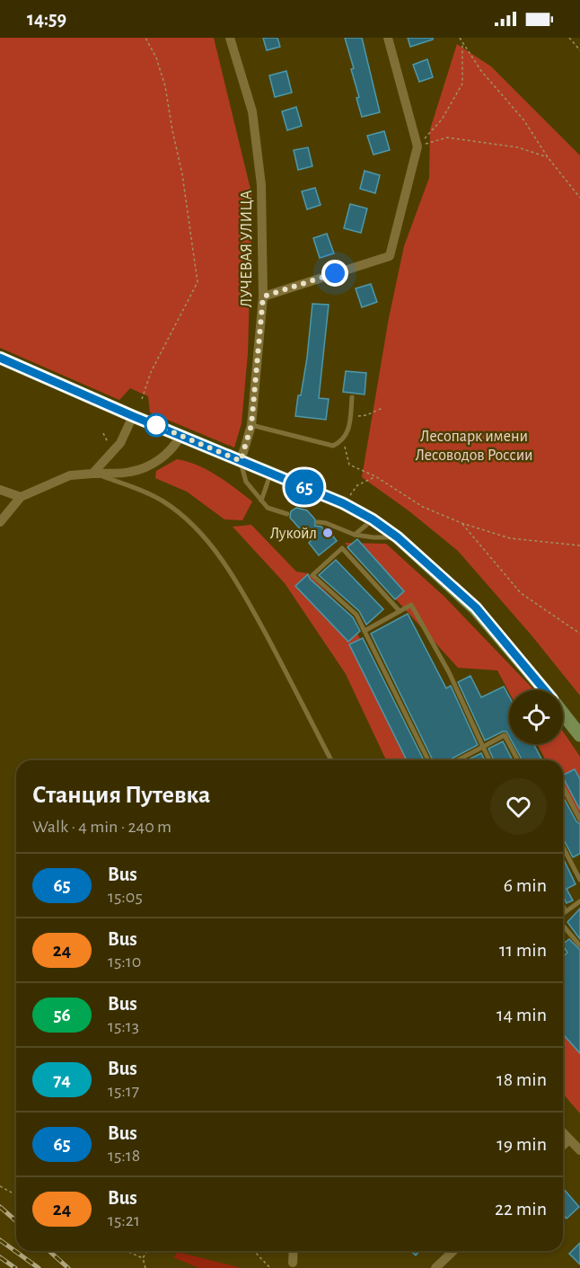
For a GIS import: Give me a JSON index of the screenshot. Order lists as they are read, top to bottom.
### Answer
{
  "streets": {
    "street": ["ЛУЧЕВАЯ УЛИЦА"]
  },
  "parks": ["Лесопарк имени Лесоводов России"],
  "places": ["Лукойл"],
  "lines": ["bus line 65"],
  "page": {
    "status": "14:59",
    "on_map": "65",
    "heading": ["Станция Путевка", "Walk · 4 min · 240 m"],
    "list": [
      {
        "mark": "65",
        "name": "Bus",
        "note": "15:05",
        "value": "6 min"
      },
      {
        "mark": "24",
        "name": "Bus",
        "note": "15:10",
        "value": "11 min"
      },
      {
        "mark": "56",
        "name": "Bus",
        "note": "15:13",
        "value": "14 min"
      },
      {
        "mark": "74",
        "name": "Bus",
        "note": "15:17",
        "value": "18 min"
      },
      {
        "mark": "65",
        "name": "Bus",
        "note": "15:18",
        "value": "19 min"
      },
      {
        "mark": "24",
        "name": "Bus",
        "note": "15:21",
        "value": "22 min"
      }
    ]
  }
}
